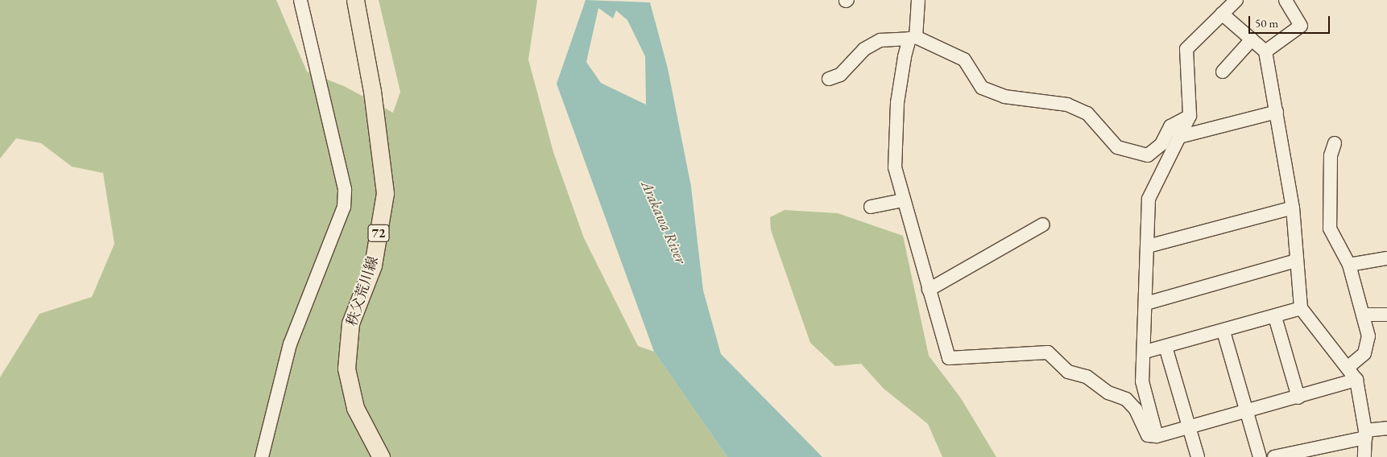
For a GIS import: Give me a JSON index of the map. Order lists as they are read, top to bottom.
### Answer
{
  "streets": {
    "main road": ["72", "秩父荒川線"]
  },
  "water": ["Arakawa River"],
  "scale_bar": "50 m"
}
